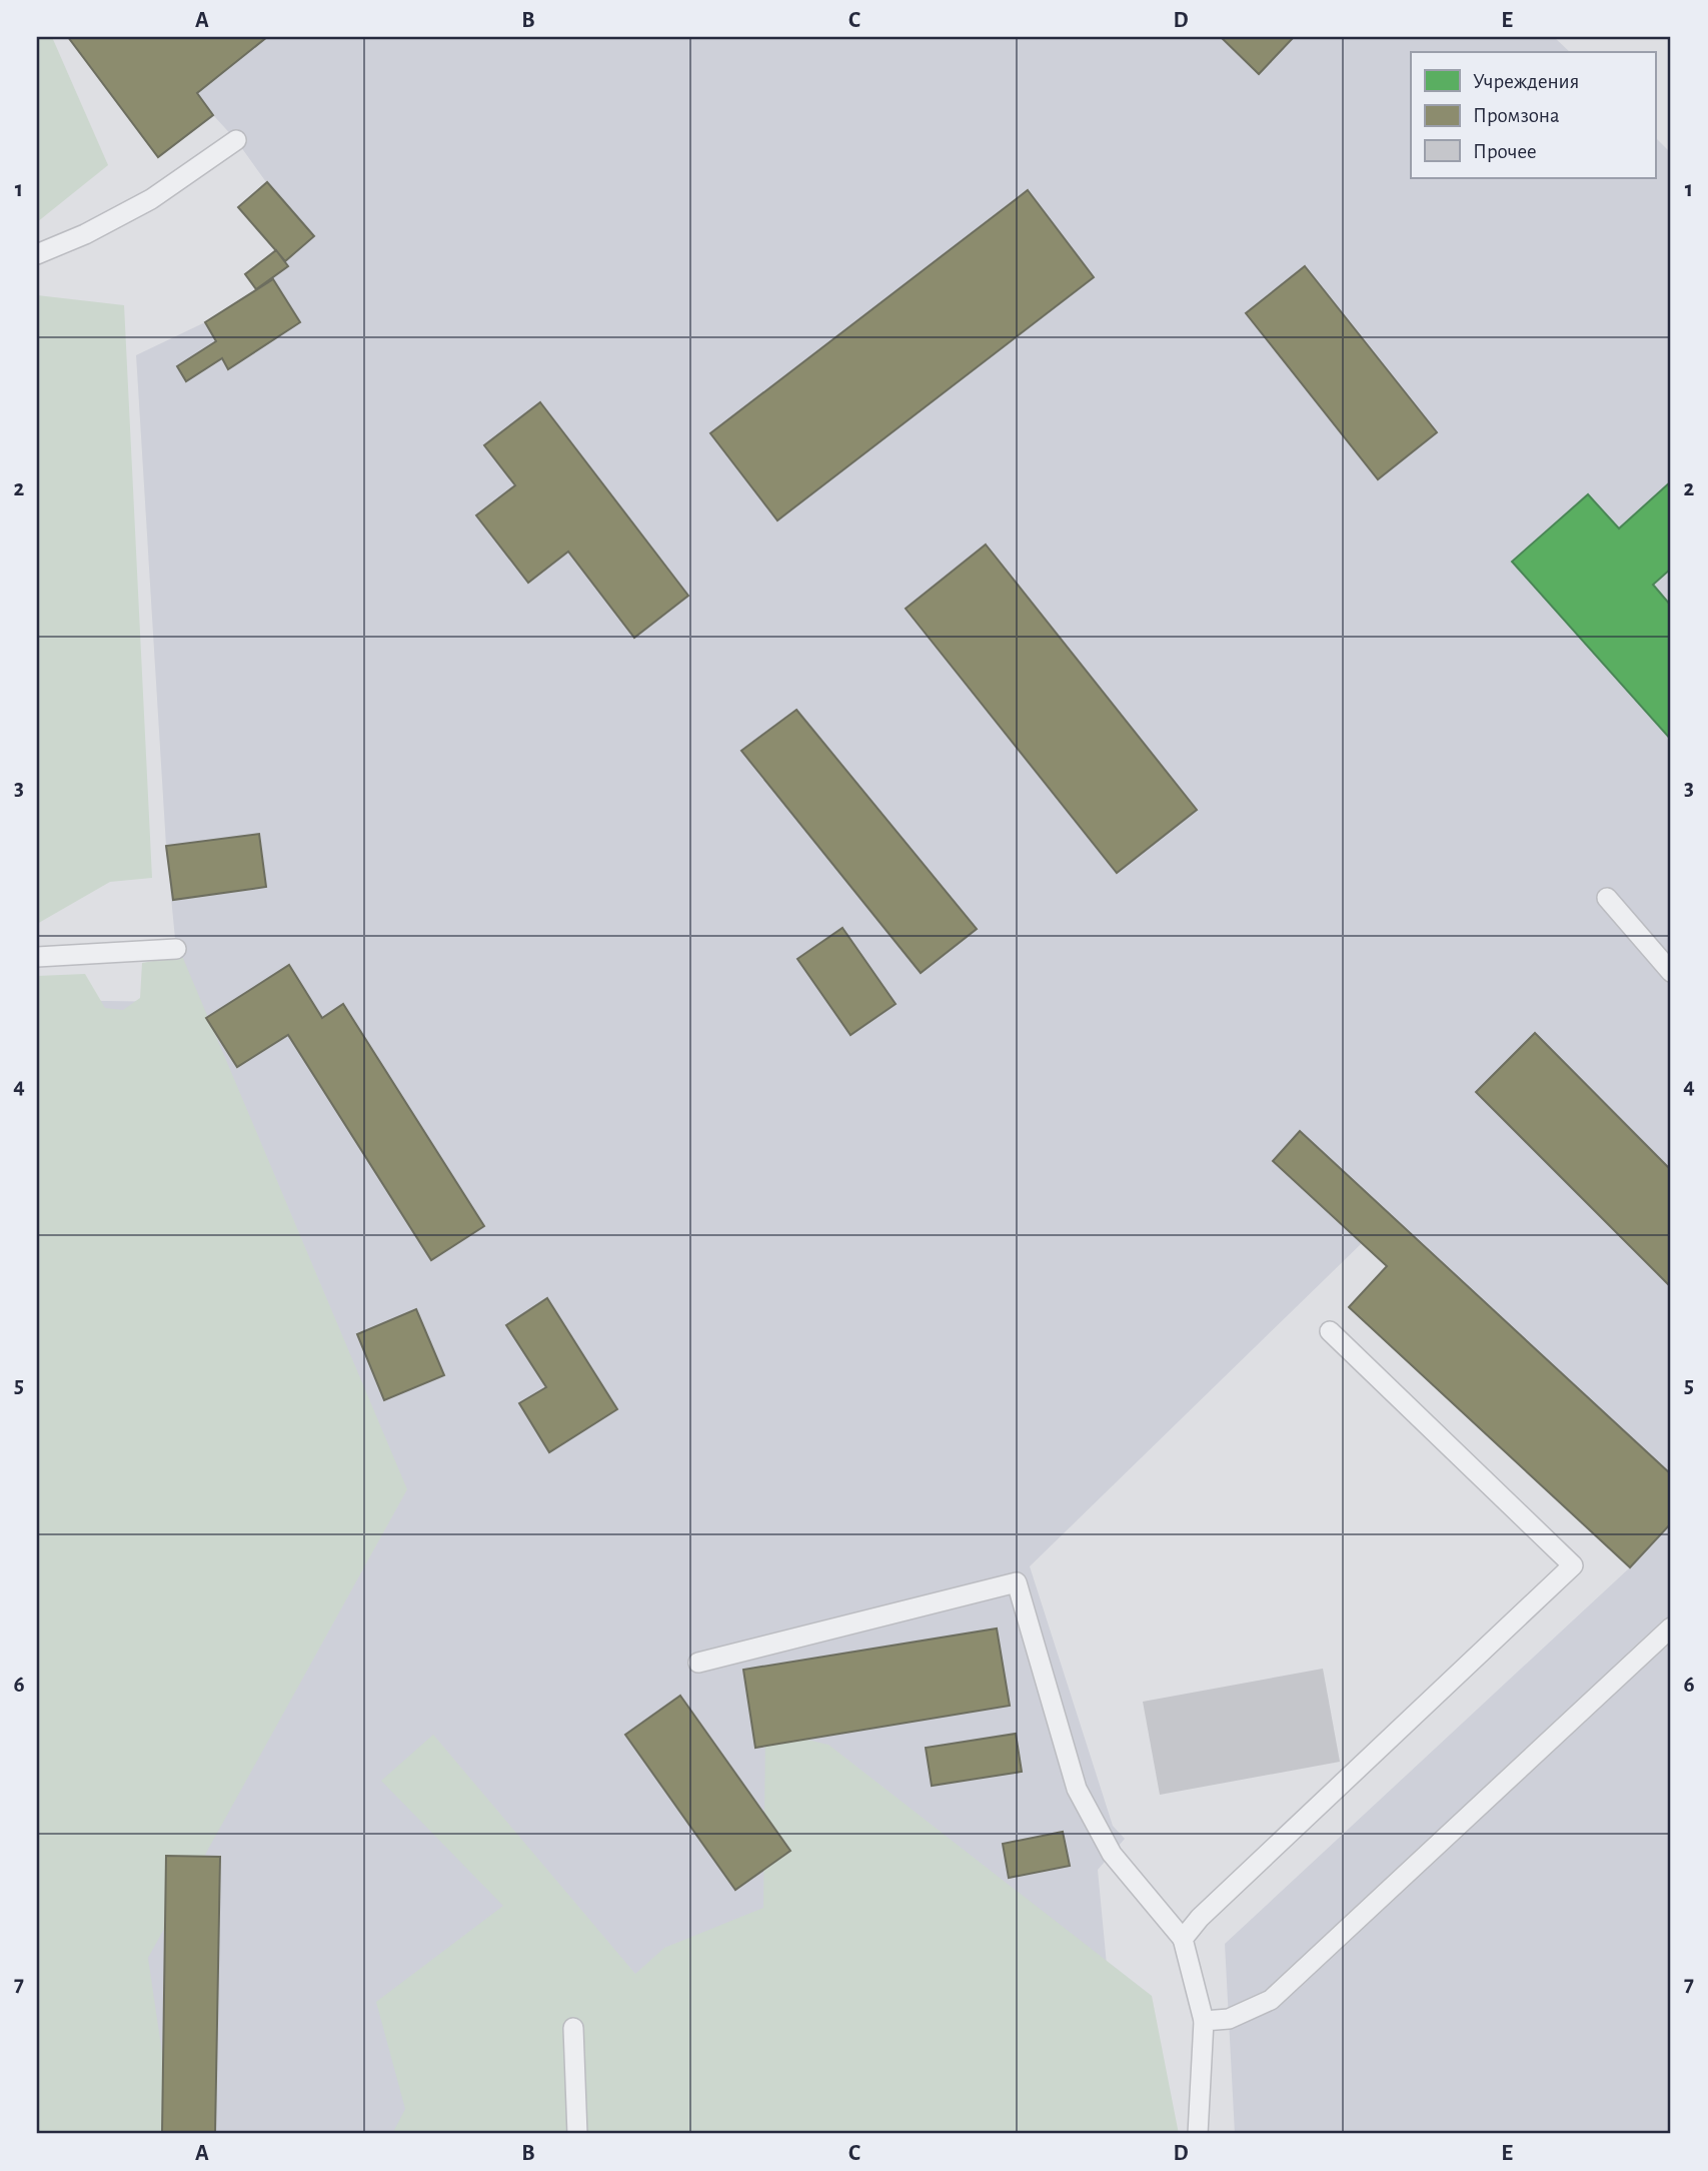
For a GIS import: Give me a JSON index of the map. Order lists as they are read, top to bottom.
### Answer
{
  "legend": ["Учреждения", "Промзона", "Прочее"],
  "grid": {
    "columns": [
      "A",
      "B",
      "C",
      "D",
      "E"
    ],
    "rows": [
      "1",
      "2",
      "3",
      "4",
      "5",
      "6",
      "7"
    ]
  }
}
